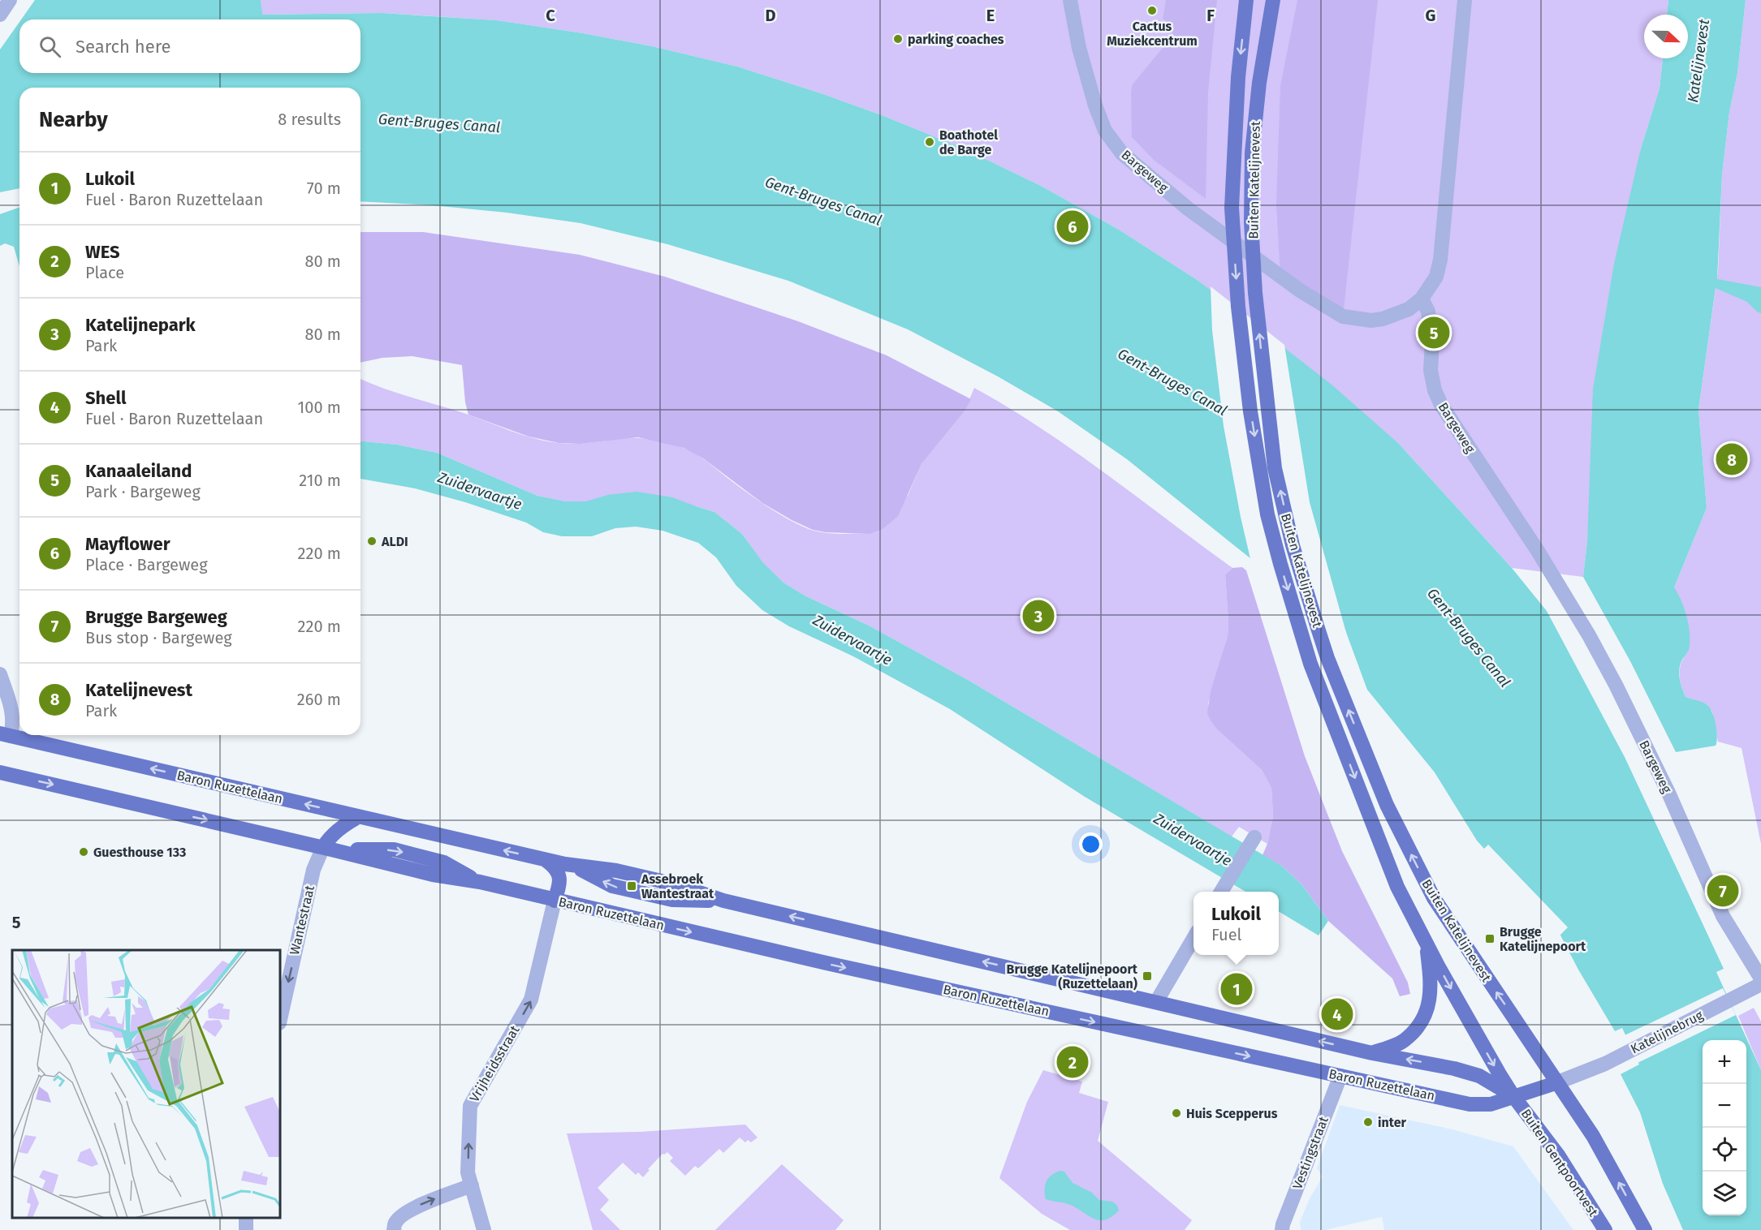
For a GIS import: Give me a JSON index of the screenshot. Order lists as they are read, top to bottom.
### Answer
{
  "streets": {
    "main road": ["Buiten Katelijnevest", "Baron Ruzettelaan", "Buiten Gentpoortvest"],
    "street": [
      "Bargeweg",
      "Wantestraat",
      "Katelijnebrug",
      "Vrijheidsstraat",
      "Vestingstraat"
    ]
  },
  "crossings": [
    ["Buiten Katelijnevest", "Baron Ruzettelaan"],
    ["Buiten Katelijnevest", "Buiten Gentpoortvest"],
    ["Baron Ruzettelaan", "Wantestraat"],
    ["Baron Ruzettelaan", "Katelijnebrug"],
    ["Baron Ruzettelaan", "Vrijheidsstraat"],
    ["Baron Ruzettelaan", "Vestingstraat"],
    ["Baron Ruzettelaan", "Buiten Gentpoortvest"]
  ],
  "one_way": ["Wantestraat", "Vrijheidsstraat"],
  "water": ["Katelijnevest", "Gent-Bruges Canal", "Zuidervaartje"],
  "places": {
    "other": [
      "Cactus Muziekcentrum",
      "parking coaches",
      "Boathotel de Barge",
      "ALDI",
      "Guesthouse 133",
      "Huis Scepperus",
      "inter"
    ],
    "transit": ["Assebroek Wantestraat", "Brugge Katelijnepoort", "Brugge Katelijnepoort (Ruzettelaan)"]
  },
  "north": "right",
  "page": {
    "search": "Search here",
    "heading": ["Nearby", "8 results"],
    "list": [
      {
        "mark": "1",
        "name": "Lukoil",
        "note": "Fuel · Baron Ruzettelaan",
        "value": "70 m"
      },
      {
        "mark": "2",
        "name": "WES",
        "note": "Place",
        "value": "80 m"
      },
      {
        "mark": "3",
        "name": "Katelijnepark",
        "note": "Park",
        "value": "80 m"
      },
      {
        "mark": "4",
        "name": "Shell",
        "note": "Fuel · Baron Ruzettelaan",
        "value": "100 m"
      },
      {
        "mark": "5",
        "name": "Kanaaleiland",
        "note": "Park · Bargeweg",
        "value": "210 m"
      },
      {
        "mark": "6",
        "name": "Mayflower",
        "note": "Place · Bargeweg",
        "value": "220 m"
      },
      {
        "mark": "7",
        "name": "Brugge Bargeweg",
        "note": "Bus stop · Bargeweg",
        "value": "220 m"
      },
      {
        "mark": "8",
        "name": "Katelijnevest",
        "note": "Park",
        "value": "260 m"
      }
    ],
    "pins": [
      "6",
      "5",
      "8",
      "3",
      "7",
      "1",
      "4",
      "2"
    ],
    "popup": ["Lukoil", "Fuel"],
    "map_buttons": ["+", "−"]
  },
  "grid": {
    "columns": [
      "C",
      "D",
      "E",
      "F",
      "G"
    ],
    "rows": ["5"]
  }
}
